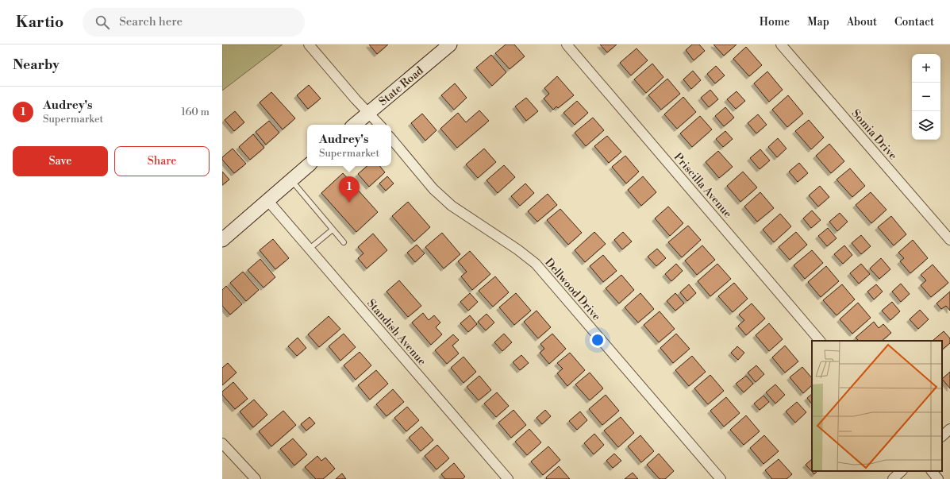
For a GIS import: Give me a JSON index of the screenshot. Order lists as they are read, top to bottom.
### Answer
{
  "streets": {
    "main road": ["State Road"],
    "street": [
      "Somia Drive",
      "Priscilla Avenue",
      "Dellwood Drive",
      "Standish Avenue"
    ]
  },
  "page": {
    "header": "Kartio",
    "search": "Search here",
    "nav": [
      "Home",
      "Map",
      "About",
      "Contact"
    ],
    "heading": "Nearby",
    "map_buttons": ["+", "−"],
    "list": [
      {
        "mark": "1",
        "name": "Audrey's",
        "note": "Supermarket",
        "value": "160 m"
      }
    ],
    "popup": ["Audrey's", "Supermarket"],
    "buttons": ["Save", "Share"],
    "pins": "1"
  }
}
